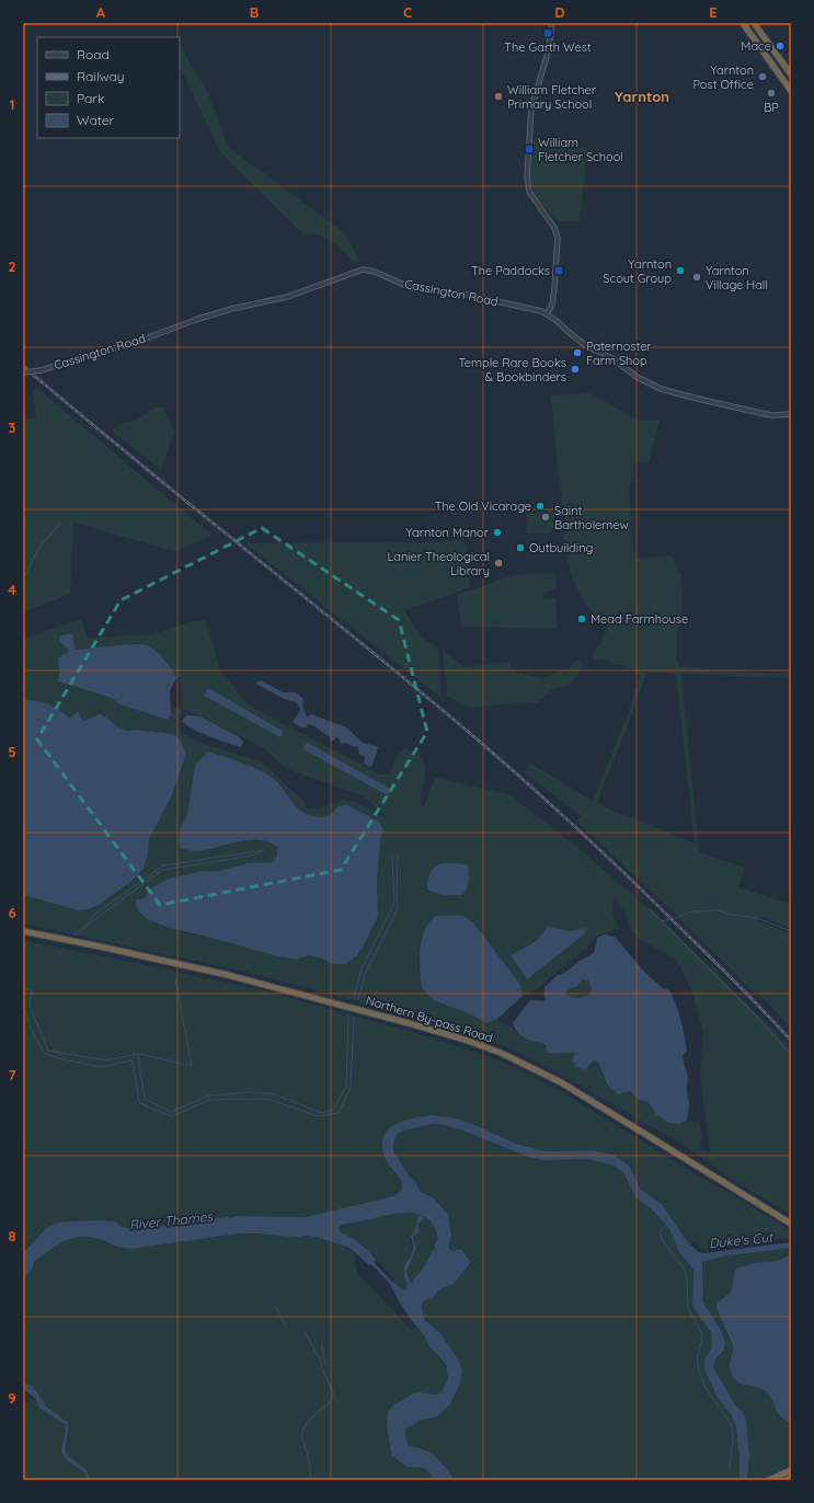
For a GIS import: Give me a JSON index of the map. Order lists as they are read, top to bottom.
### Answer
{
  "streets": {
    "highway": ["Northern By-pass Road"],
    "street": ["Cassington Road"]
  },
  "districts": ["Yarnton"],
  "water": ["River Thames", "Duke's Cut"],
  "places": {
    "transit": ["The Garth West", "William Fletcher School", "The Paddocks"],
    "other": [
      "Mace",
      "Yarnton Post Office",
      "BP",
      "William Fletcher Primary School",
      "Yarnton Scout Group",
      "Yarnton Village Hall",
      "Paternoster Farm Shop",
      "Temple Rare Books & Bookbinders",
      "The Old Vicarage",
      "Saint Bartholemew",
      "Yarnton Manor",
      "Outbuilding",
      "Lanier Theological Library",
      "Mead Farmhouse"
    ]
  },
  "legend": [
    "Road",
    "Railway",
    "Park",
    "Water"
  ],
  "grid": {
    "columns": [
      "A",
      "B",
      "C",
      "D",
      "E"
    ],
    "rows": [
      "1",
      "2",
      "3",
      "4",
      "5",
      "6",
      "7",
      "8",
      "9"
    ]
  }
}
